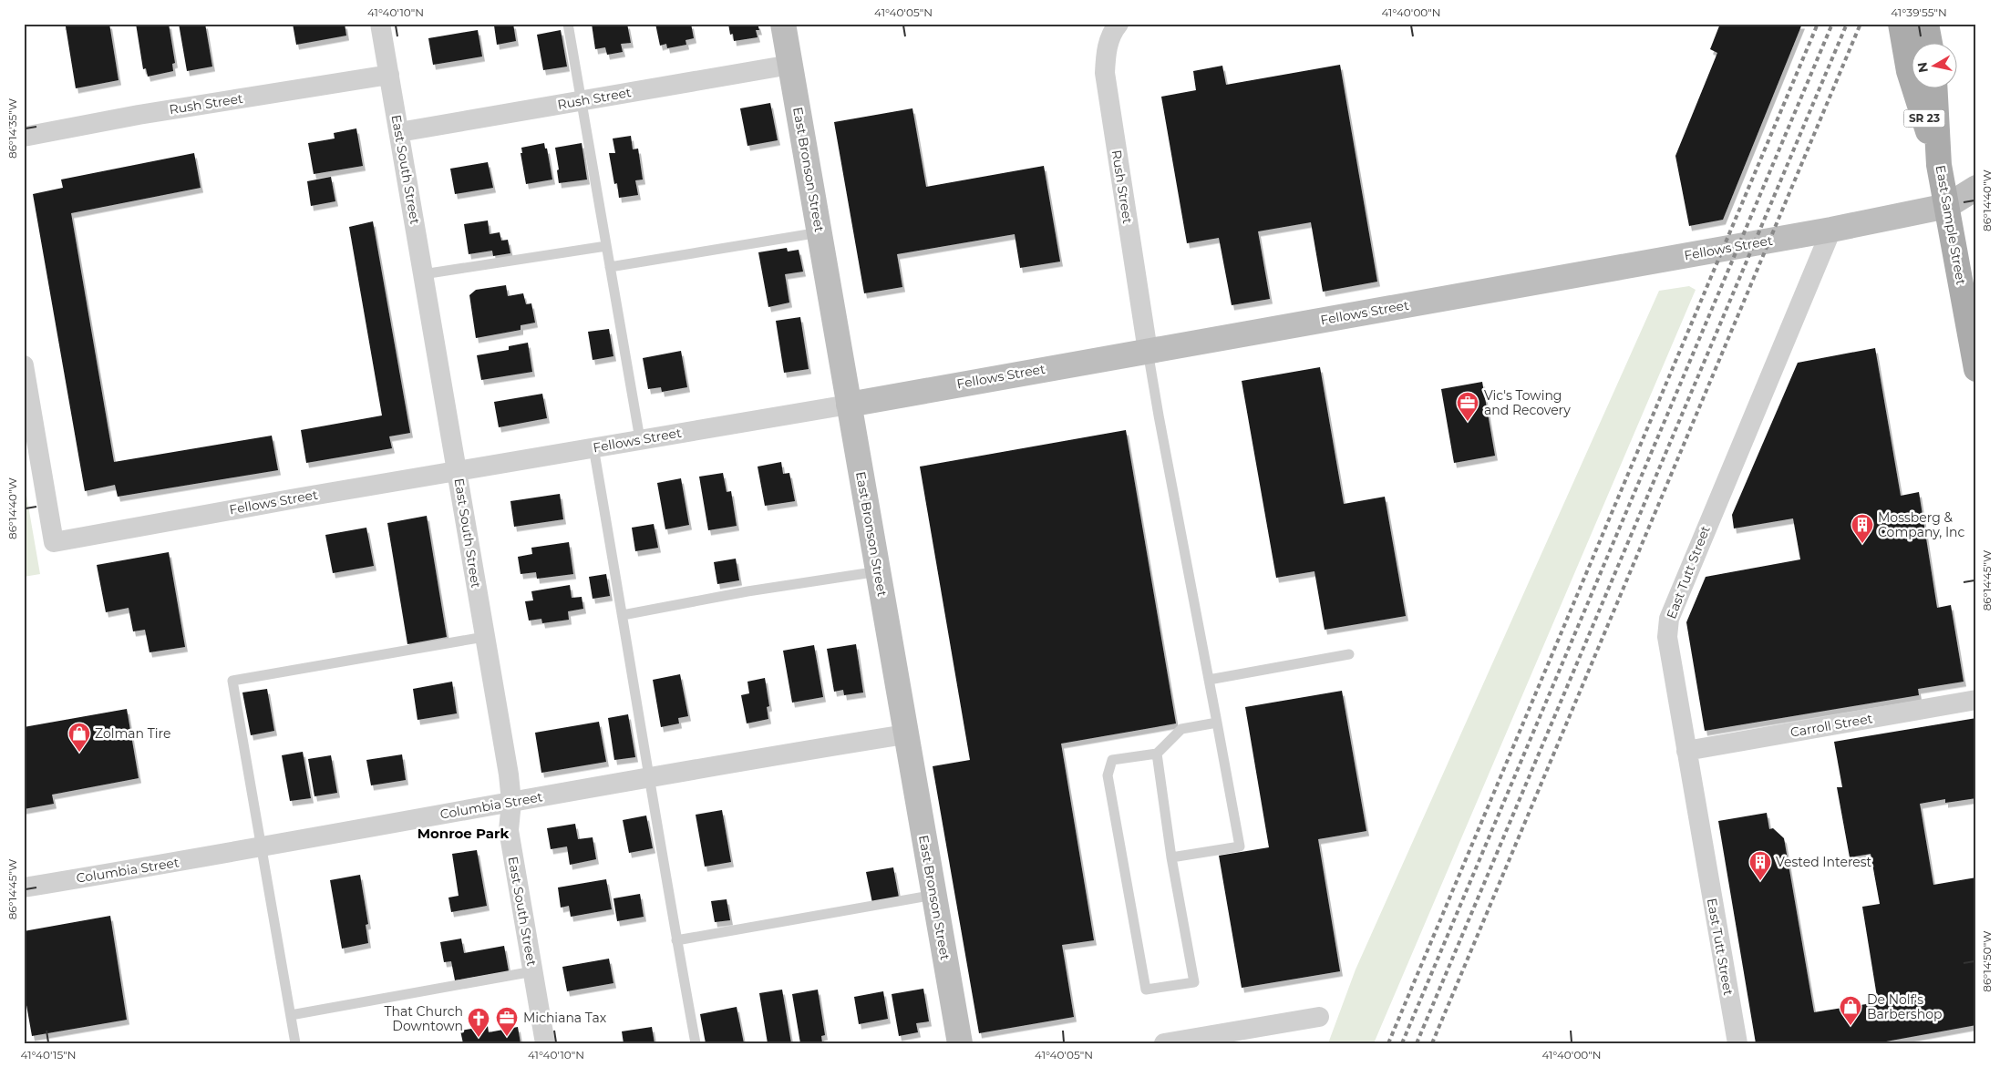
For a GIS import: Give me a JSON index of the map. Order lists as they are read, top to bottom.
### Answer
{
  "streets": {
    "main road": ["SR 23", "East Sample Street"],
    "street": [
      "Rush Street",
      "East South Street",
      "East Bronson Street",
      "Fellows Street",
      "East Tutt Street",
      "Carroll Street",
      "Columbia Street"
    ]
  },
  "crossings": [
    ["Rush Street", "East South Street"],
    ["Rush Street", "East Bronson Street"],
    ["Rush Street", "Fellows Street"],
    ["SR 23", "East Sample Street"],
    ["East South Street", "Fellows Street"],
    ["East South Street", "Columbia Street"],
    ["East Bronson Street", "Fellows Street"],
    ["East Bronson Street", "Columbia Street"],
    ["East Sample Street", "Fellows Street"],
    ["Fellows Street", "East Tutt Street"],
    ["East Tutt Street", "Carroll Street"]
  ],
  "districts": ["Monroe Park"],
  "places": {
    "office": ["Vic's Towing and Recovery", "Michiana Tax"],
    "building": ["Mossberg & Company, Inc", "Vested Interest"],
    "shop": ["Zolman Tire", "De Nolf's Barbershop"],
    "church": ["That Church Downtown"]
  },
  "north": "left",
  "coordinates": [
    "41°40'10\"N",
    "41°40'05\"N",
    "41°40'00\"N",
    "41°39'55\"N",
    "86°14'35\"W",
    "86°14'40\"W",
    "86°14'45\"W",
    "86°14'50\"W",
    "41°40'15\"N"
  ]
}
